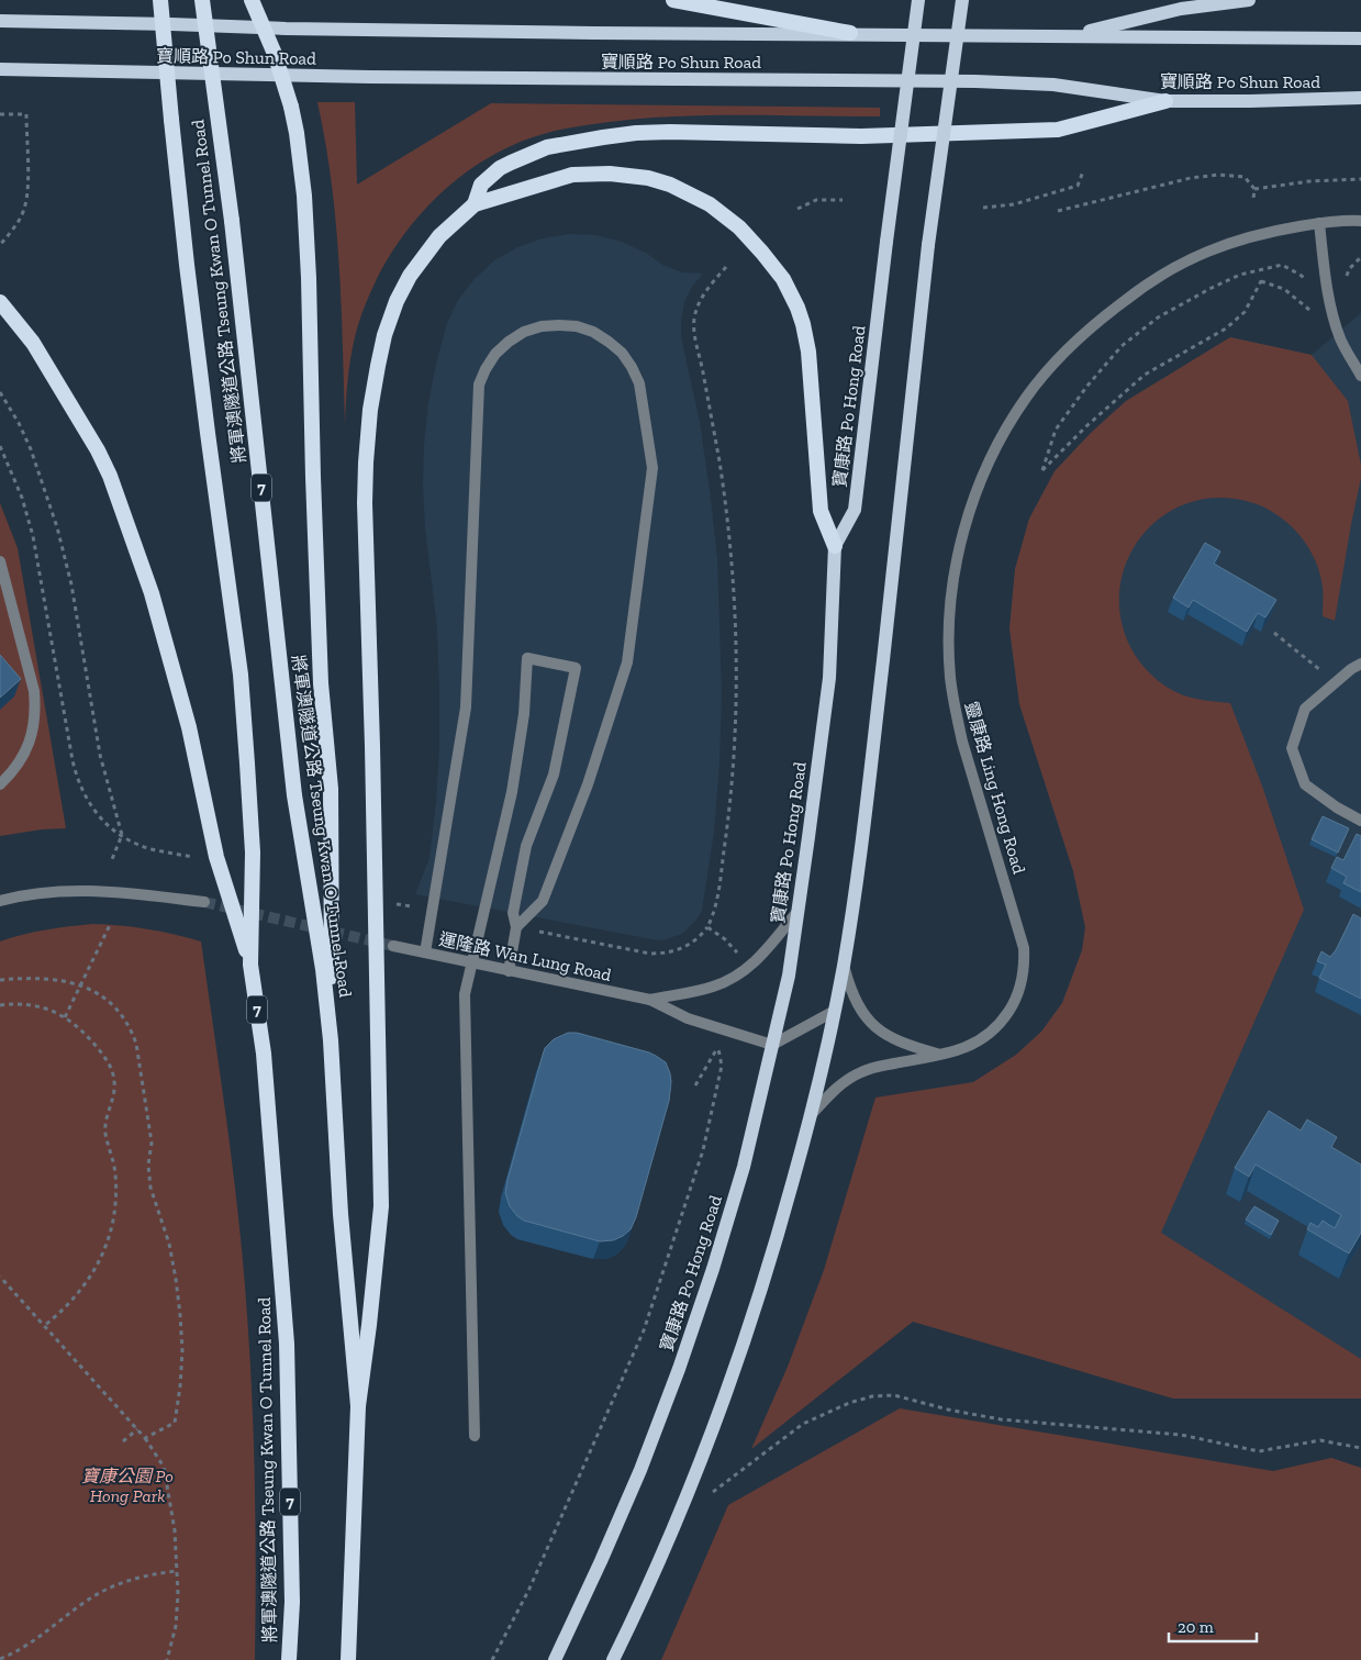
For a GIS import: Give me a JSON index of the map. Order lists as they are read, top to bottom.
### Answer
{
  "streets": {
    "highway": ["將軍澳隧道公路 Tseung Kwan O Tunnel Road", "7"],
    "main road": ["寶順路 Po Shun Road", "寶康路 Po Hong Road"],
    "street": ["靈康路 Ling Hong Road", "運隆路 Wan Lung Road"]
  },
  "crossings": [
    ["寶康路 Po Hong Road", "運隆路 Wan Lung Road"]
  ],
  "parks": ["寶康公園 Po Hong Park"],
  "scale_bar": "20 m"
}
